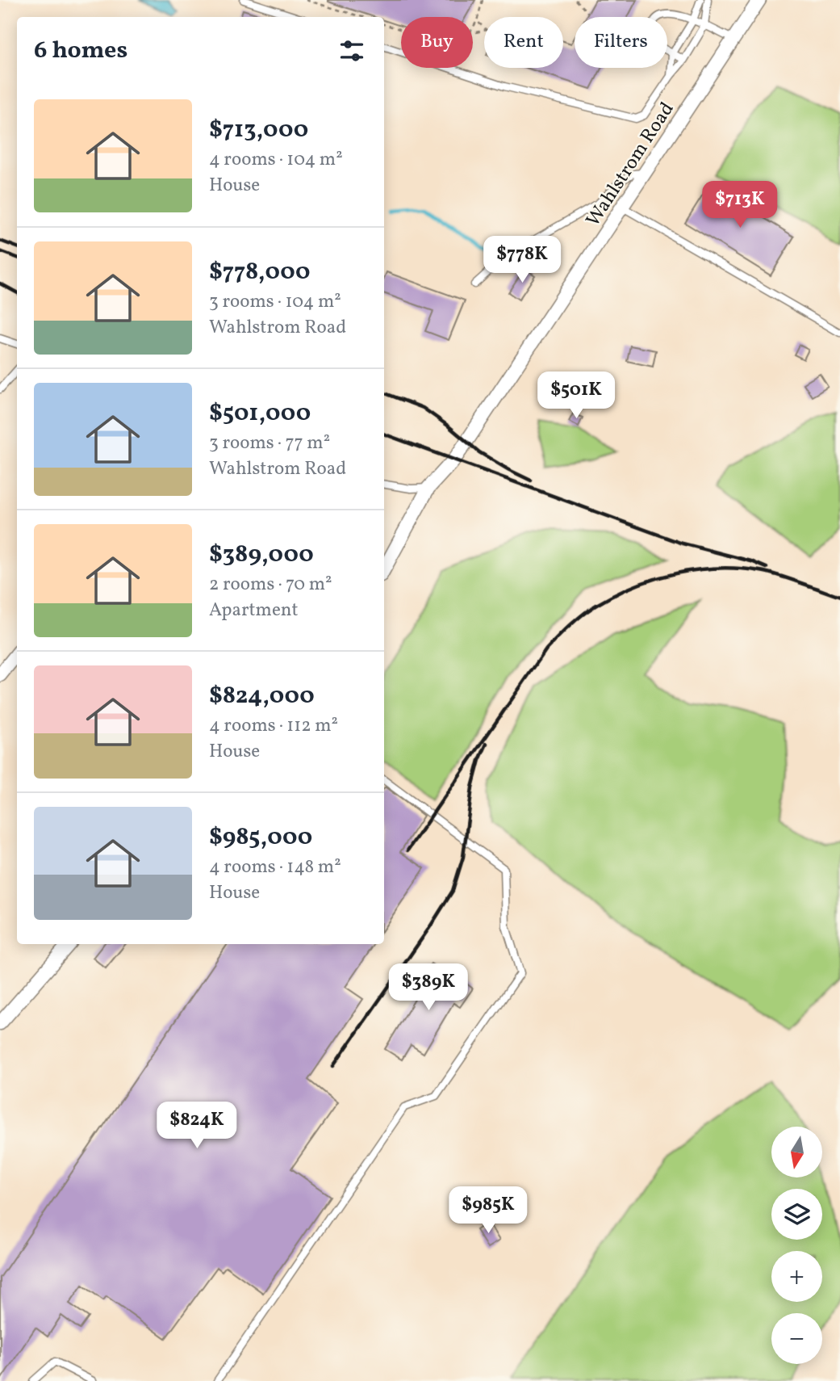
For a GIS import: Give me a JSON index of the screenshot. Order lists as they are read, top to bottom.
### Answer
{
  "streets": {
    "street": ["Wahlstrom Road"]
  },
  "north": "bottom",
  "page": {
    "chip": ["Buy", "Rent", "Filters"],
    "heading": "6 homes",
    "list": [
      {
        "name": "$713,000",
        "note": "4 rooms · 104 m² · House"
      },
      {
        "name": "$778,000",
        "note": "3 rooms · 104 m² · Wahlstrom Road"
      },
      {
        "name": "$501,000",
        "note": "3 rooms · 77 m² · Wahlstrom Road"
      },
      {
        "name": "$389,000",
        "note": "2 rooms · 70 m² · Apartment"
      },
      {
        "name": "$824,000",
        "note": "4 rooms · 112 m² · House"
      },
      {
        "name": "$985,000",
        "note": "4 rooms · 148 m² · House"
      }
    ],
    "price": [
      "$713K",
      "$778K",
      "$501K",
      "$389K",
      "$824K",
      "$985K"
    ],
    "map_buttons": ["+", "−"]
  }
}
